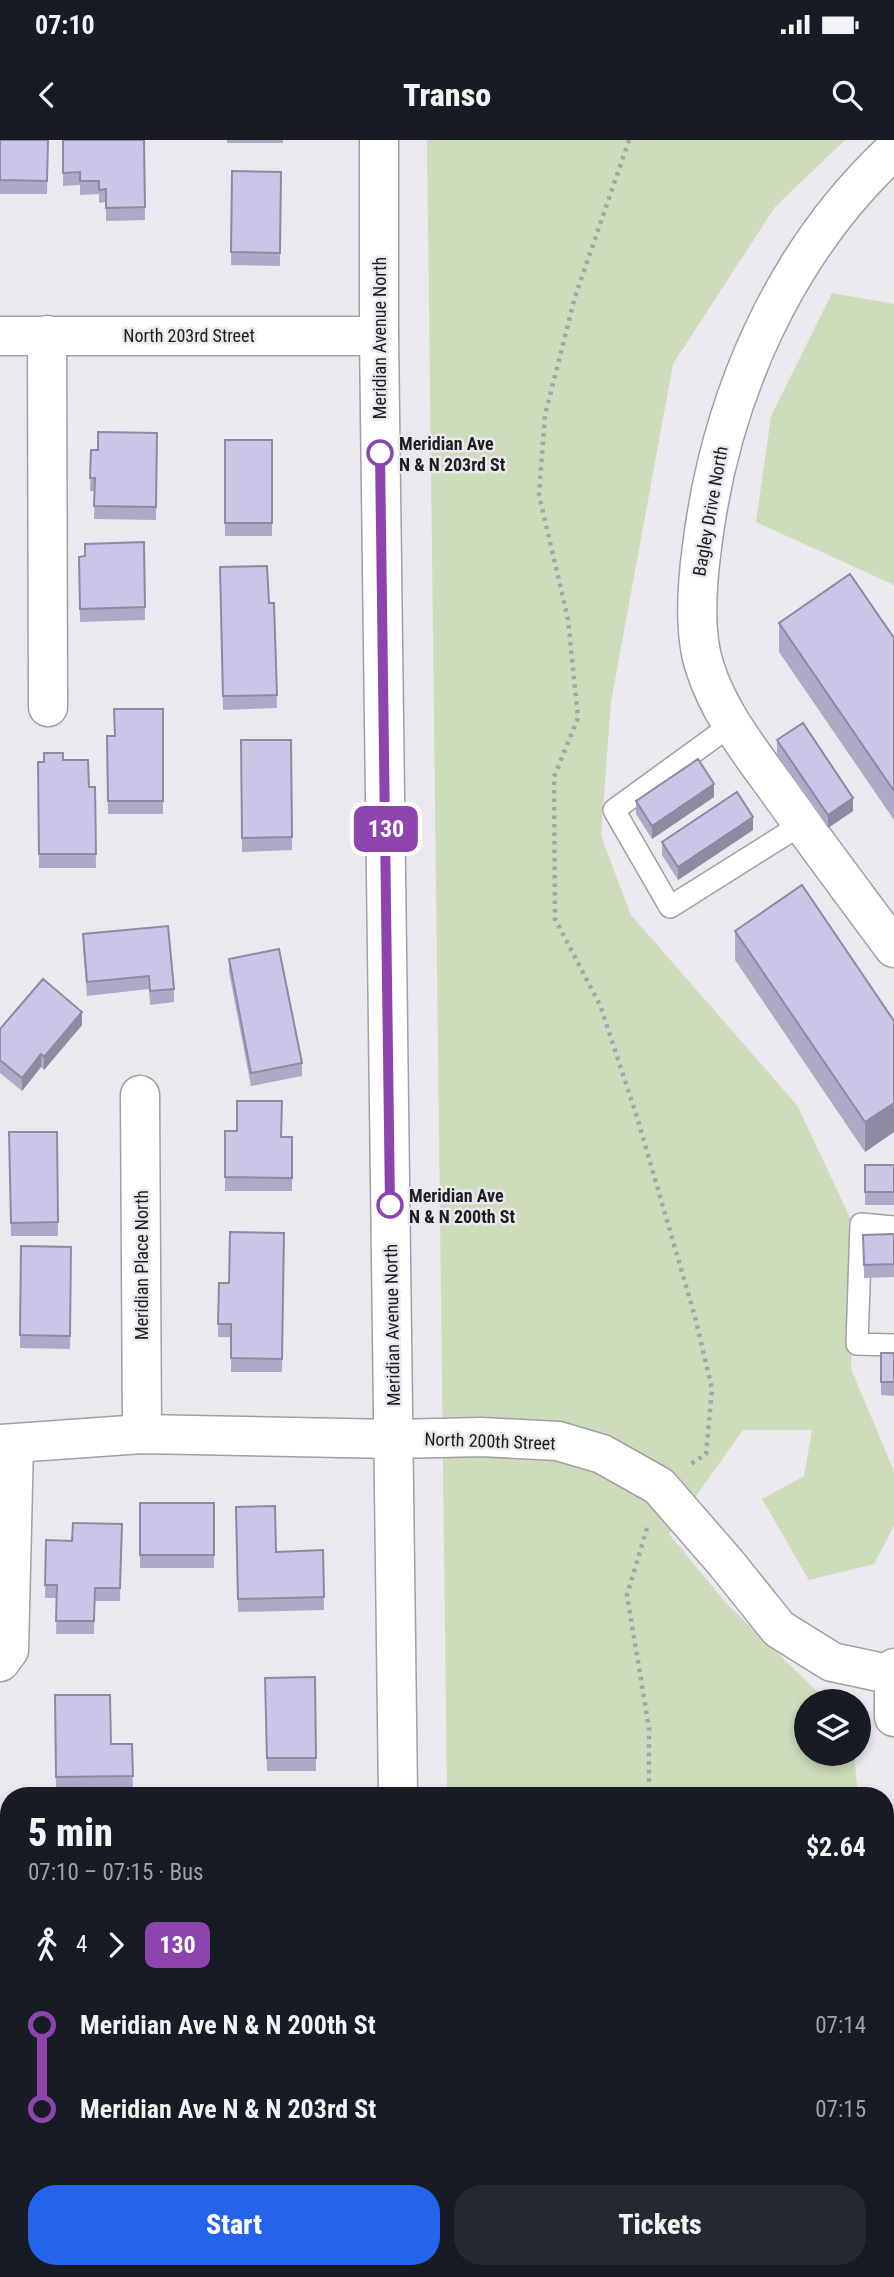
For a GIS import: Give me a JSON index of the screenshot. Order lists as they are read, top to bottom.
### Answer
{
  "streets": {
    "street": [
      "North 203rd Street",
      "Meridian Avenue North",
      "Bagley Drive North",
      "Meridian Place North",
      "North 200th Street"
    ]
  },
  "crossings": [
    ["North 203rd Street", "Meridian Avenue North"],
    ["Meridian Avenue North", "North 200th Street"],
    ["Meridian Place North", "North 200th Street"]
  ],
  "places": ["Meridian Ave N & N 203rd St", "Meridian Ave N & N 200th St"],
  "lines": ["bus line 130"],
  "page": {
    "status": "07:10",
    "header": "Transo",
    "on_map": "130",
    "heading": ["5 min", "07:10 – 07:15 · Bus", "$2.64"],
    "legs": ["4", "130"],
    "list": [
      {
        "name": "Meridian Ave N & N 200th St",
        "value": "07:14"
      },
      {
        "name": "Meridian Ave N & N 203rd St",
        "value": "07:15"
      }
    ],
    "buttons": ["Start", "Tickets"]
  }
}
